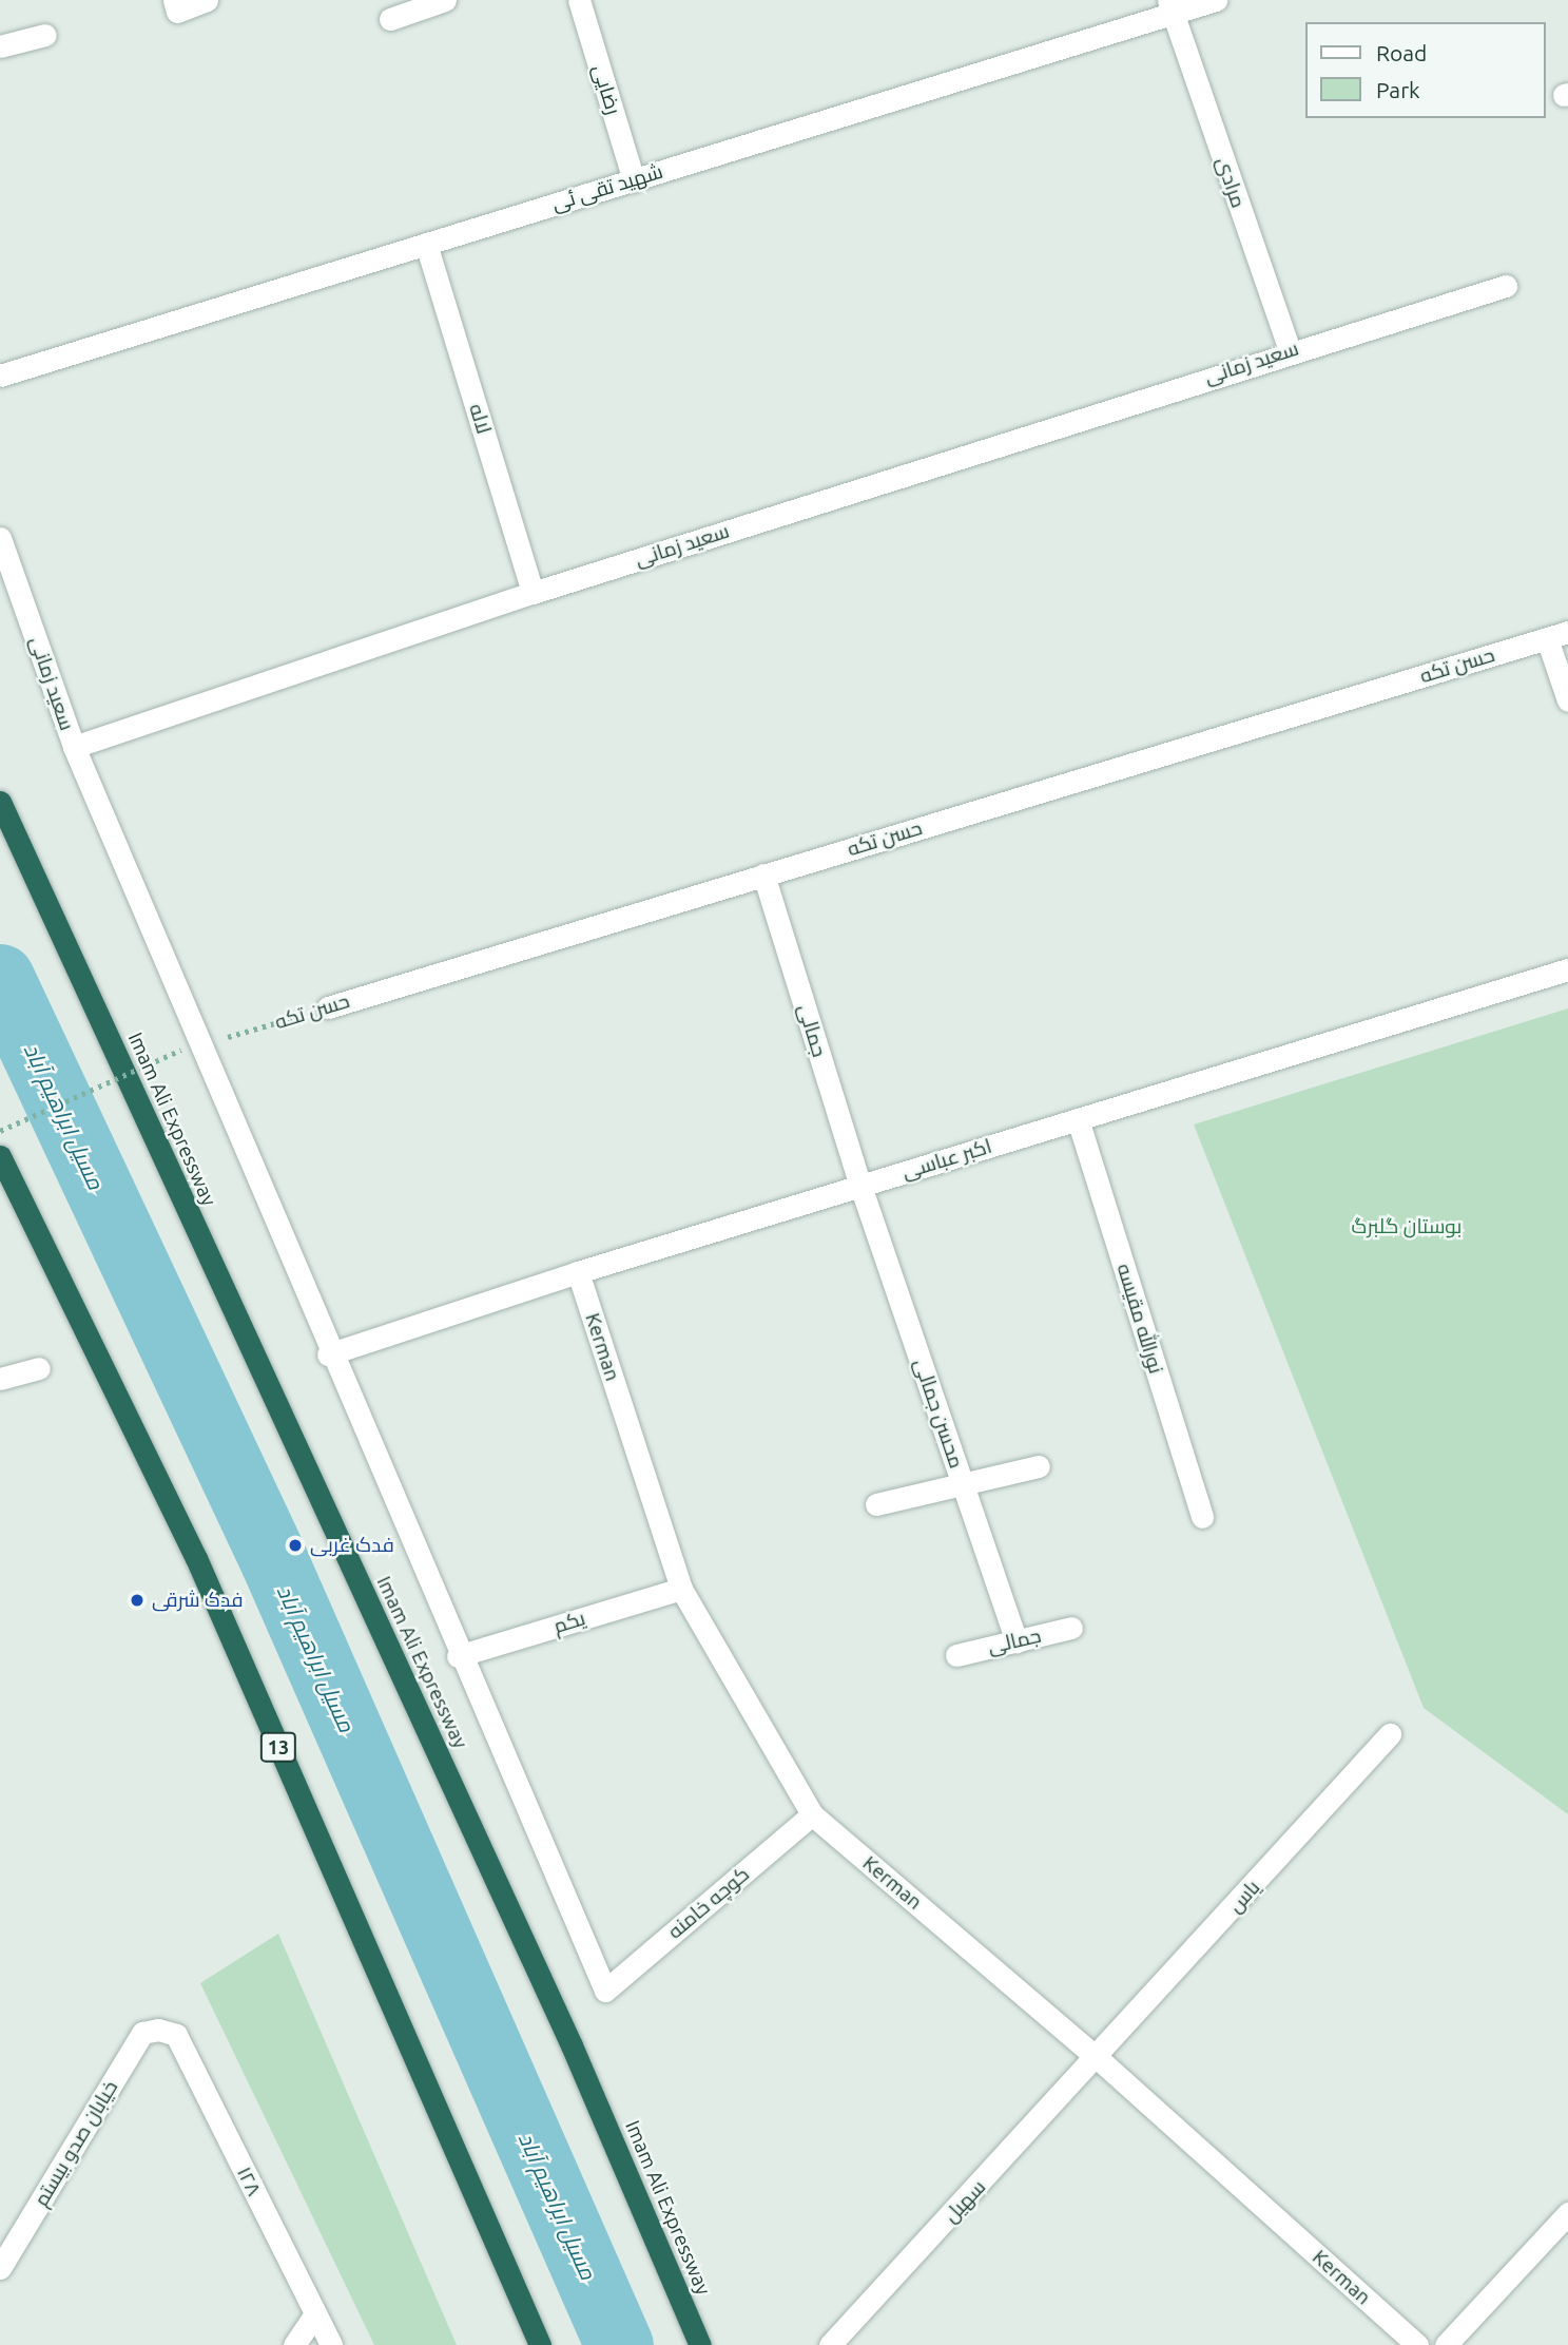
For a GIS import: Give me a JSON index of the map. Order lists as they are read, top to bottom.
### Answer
{
  "streets": {
    "highway": ["Imam Ali Expressway", "13"],
    "street": [
      "رضایی",
      "مرادی",
      "شهید تقی ئی",
      "سعید زمانی",
      "لاله",
      "حسن تکه",
      "جمالی",
      "اکبر عباسی",
      "نورالله مقیسه",
      "Kerman",
      "محسن جمالی",
      "یکم",
      "یاس",
      "کوچه خامنه",
      "خیابان صدو بیستم",
      "۱۲۸",
      "سهیل"
    ]
  },
  "crossings": [
    ["رضایی", "شهید تقی ئی"],
    ["مرادی", "شهید تقی ئی"],
    ["مرادی", "سعید زمانی"],
    ["شهید تقی ئی", "لاله"],
    ["سعید زمانی", "لاله"],
    ["حسن تکه", "جمالی"],
    ["جمالی", "اکبر عباسی"],
    ["جمالی", "محسن جمالی"],
    ["اکبر عباسی", "نورالله مقیسه"],
    ["اکبر عباسی", "Kerman"],
    ["اکبر عباسی", "محسن جمالی"],
    ["Kerman", "یکم"],
    ["Kerman", "یاس"],
    ["Kerman", "کوچه خامنه"],
    ["Kerman", "سهیل"],
    ["یکم", "کوچه خامنه"],
    ["یاس", "سهیل"],
    ["خیابان صدو بیستم", "۱۲۸"]
  ],
  "water": ["مسیل ابراهیم آباد"],
  "parks": ["بوستان گلبرگ"],
  "places": ["فدک غربی", "فدک شرقی"],
  "legend": ["Road", "Park"]
}
